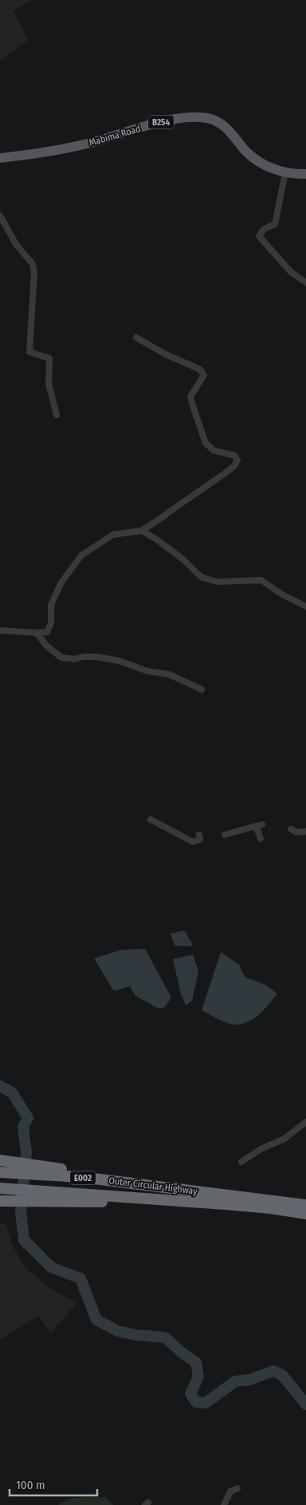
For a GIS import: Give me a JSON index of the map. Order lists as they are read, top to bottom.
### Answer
{
  "streets": {
    "highway": ["E002", "Outer Circular Highway"],
    "main road": ["B254", "Mabima Road"]
  },
  "scale_bar": "100 m"
}
